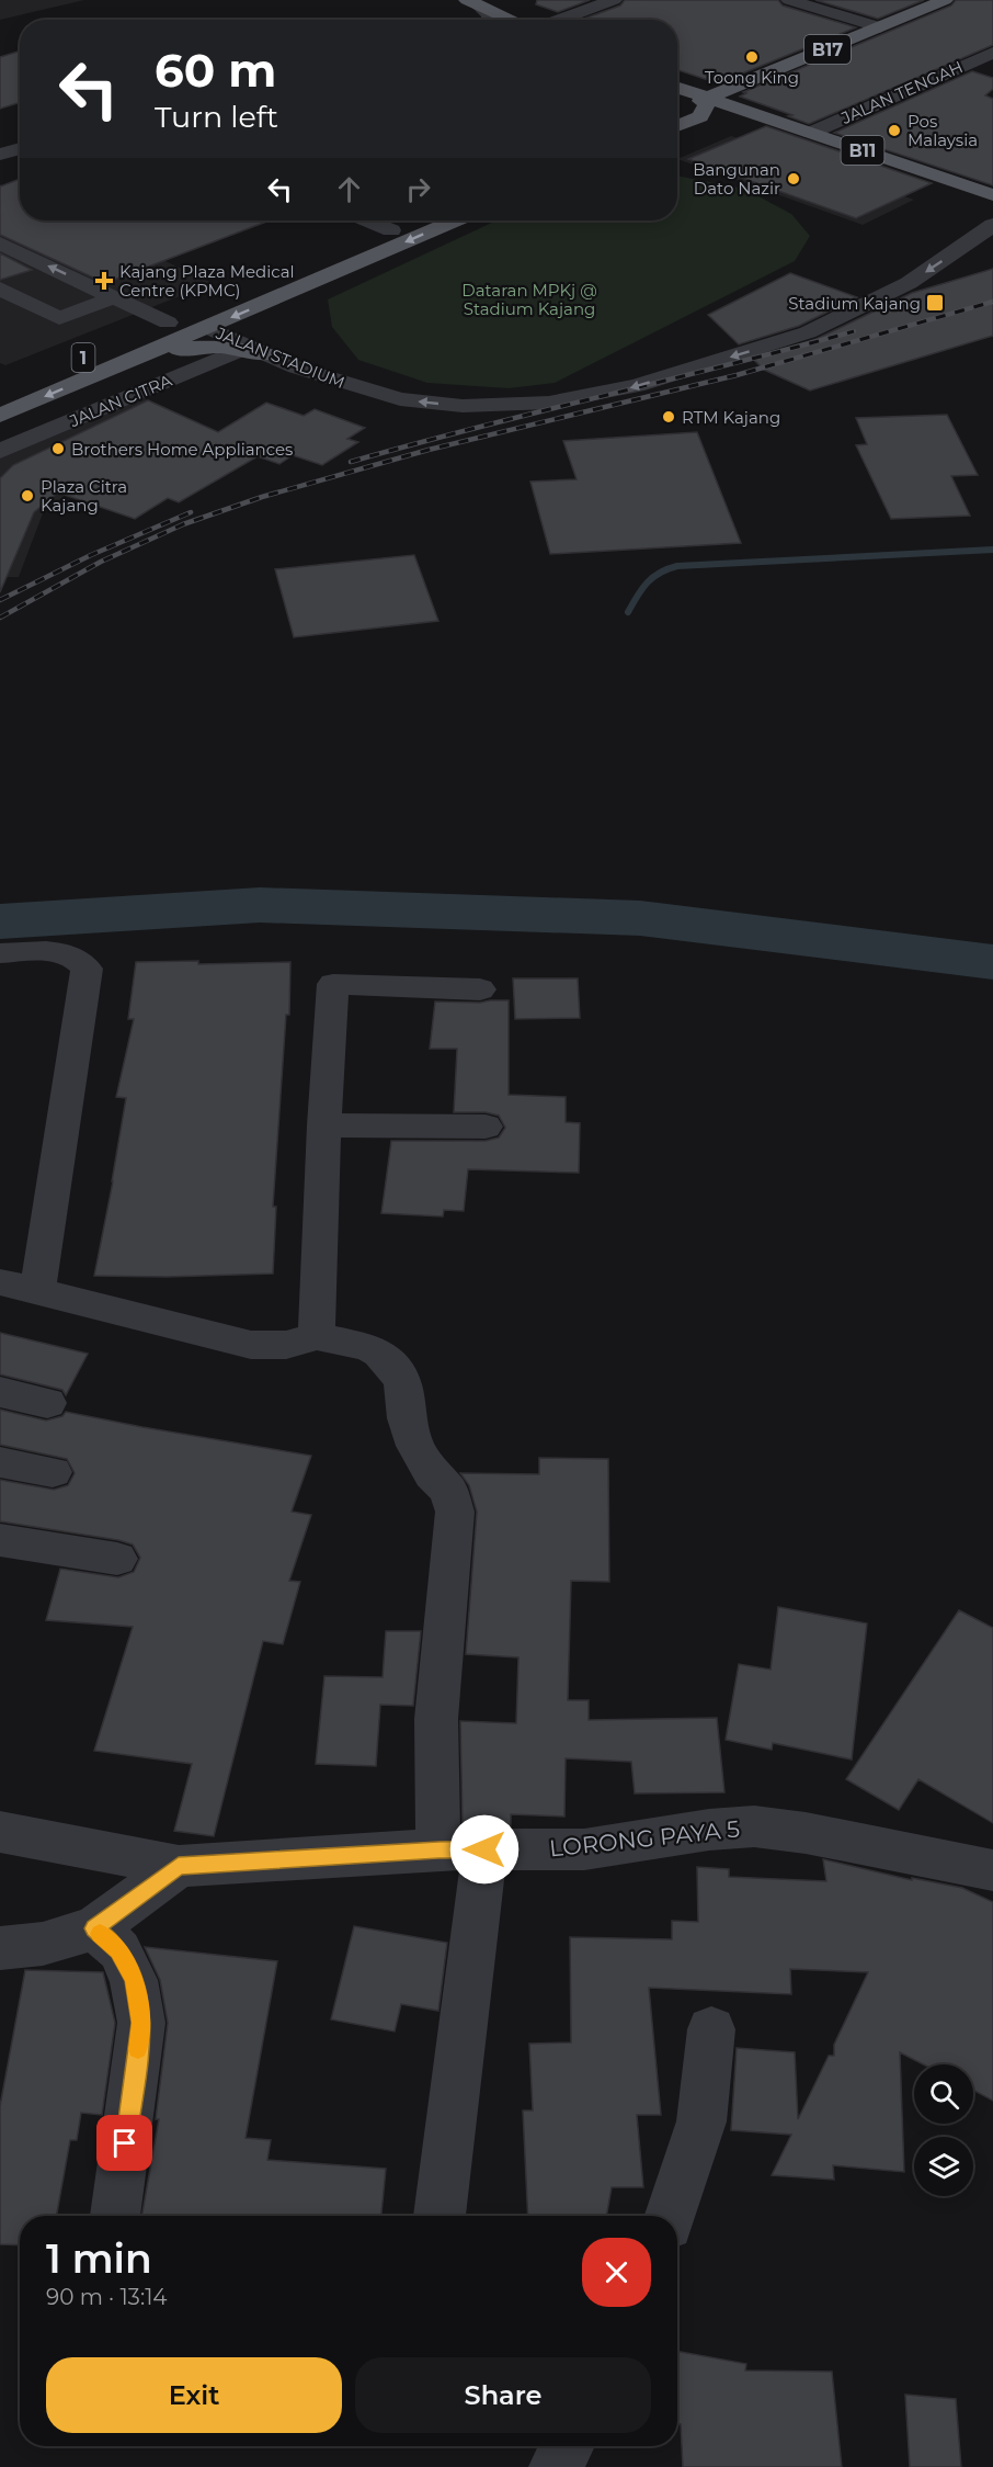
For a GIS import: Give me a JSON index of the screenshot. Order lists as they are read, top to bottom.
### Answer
{
  "streets": {
    "main road": ["B17", "B11", "1"],
    "street": [
      "JALAN TENGAH",
      "JALAN STADIUM",
      "JALAN CITRA",
      "LORONG PAYA 5"
    ]
  },
  "crossings": [
    ["B17", "B11"],
    ["JALAN TENGAH", "B11"],
    ["1", "JALAN STADIUM"]
  ],
  "one_way": ["JALAN STADIUM"],
  "parks": ["Dataran MPKj @ Stadium Kajang"],
  "places": {
    "other": [
      "Toong King",
      "Pos Malaysia",
      "Bangunan Dato Nazir",
      "RTM Kajang",
      "Brothers Home Appliances",
      "Plaza Citra Kajang"
    ],
    "health": ["Kajang Plaza Medical Centre (KPMC)"],
    "transit": ["Stadium Kajang"]
  },
  "page": {
    "turn": ["60 m", "Turn left"],
    "heading": ["1 min", "90 m · 13:14"],
    "buttons": ["Exit", "Share"]
  }
}
